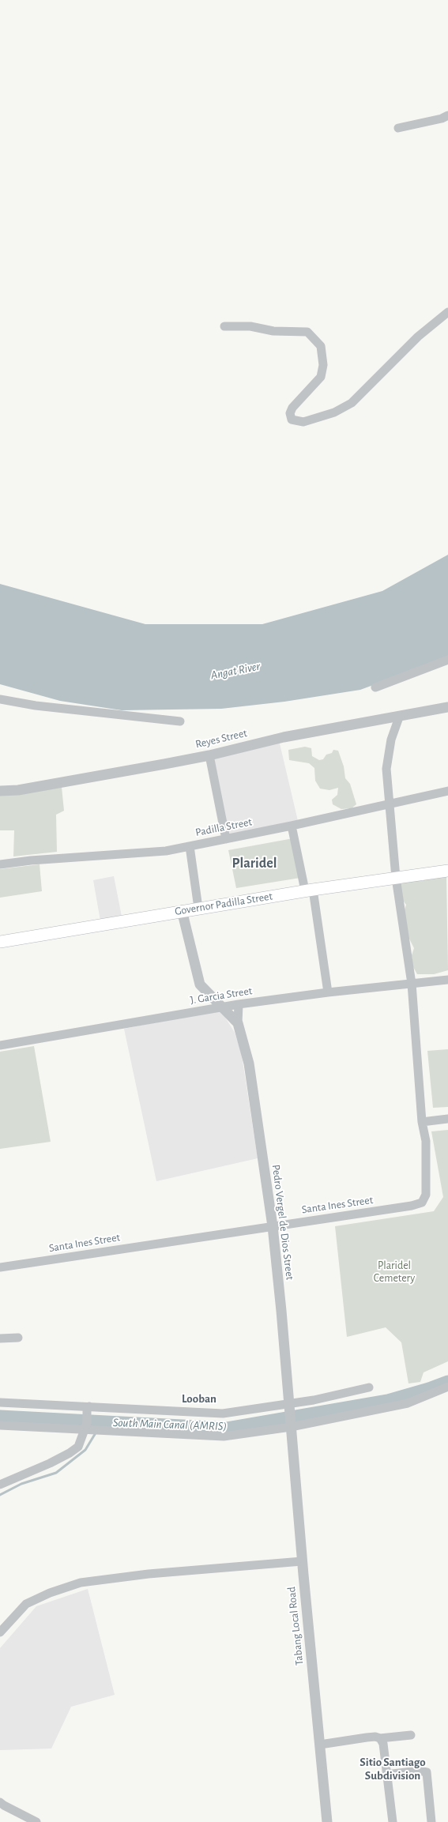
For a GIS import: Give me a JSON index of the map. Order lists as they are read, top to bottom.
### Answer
{
  "streets": {
    "main road": ["Governor Padilla Street"],
    "street": [
      "Reyes Street",
      "Padilla Street",
      "J. Garcia Street",
      "Santa Ines Street",
      "Pedro Vergel de Dios Street",
      "Tabang Local Road"
    ]
  },
  "crossings": [
    ["Reyes Street", "Santa Ines Street"],
    ["Padilla Street", "Santa Ines Street"],
    ["Governor Padilla Street", "Santa Ines Street"],
    ["Governor Padilla Street", "Pedro Vergel de Dios Street"],
    ["J. Garcia Street", "Santa Ines Street"],
    ["J. Garcia Street", "Pedro Vergel de Dios Street"],
    ["Santa Ines Street", "Pedro Vergel de Dios Street"],
    ["Pedro Vergel de Dios Street", "Tabang Local Road"]
  ],
  "districts": ["Plaridel", "Looban", "Sitio Santiago Subdivision"],
  "water": ["Angat River", "South Main Canal (AMRIS)"],
  "parks": ["Plaridel Cemetery"]
}
